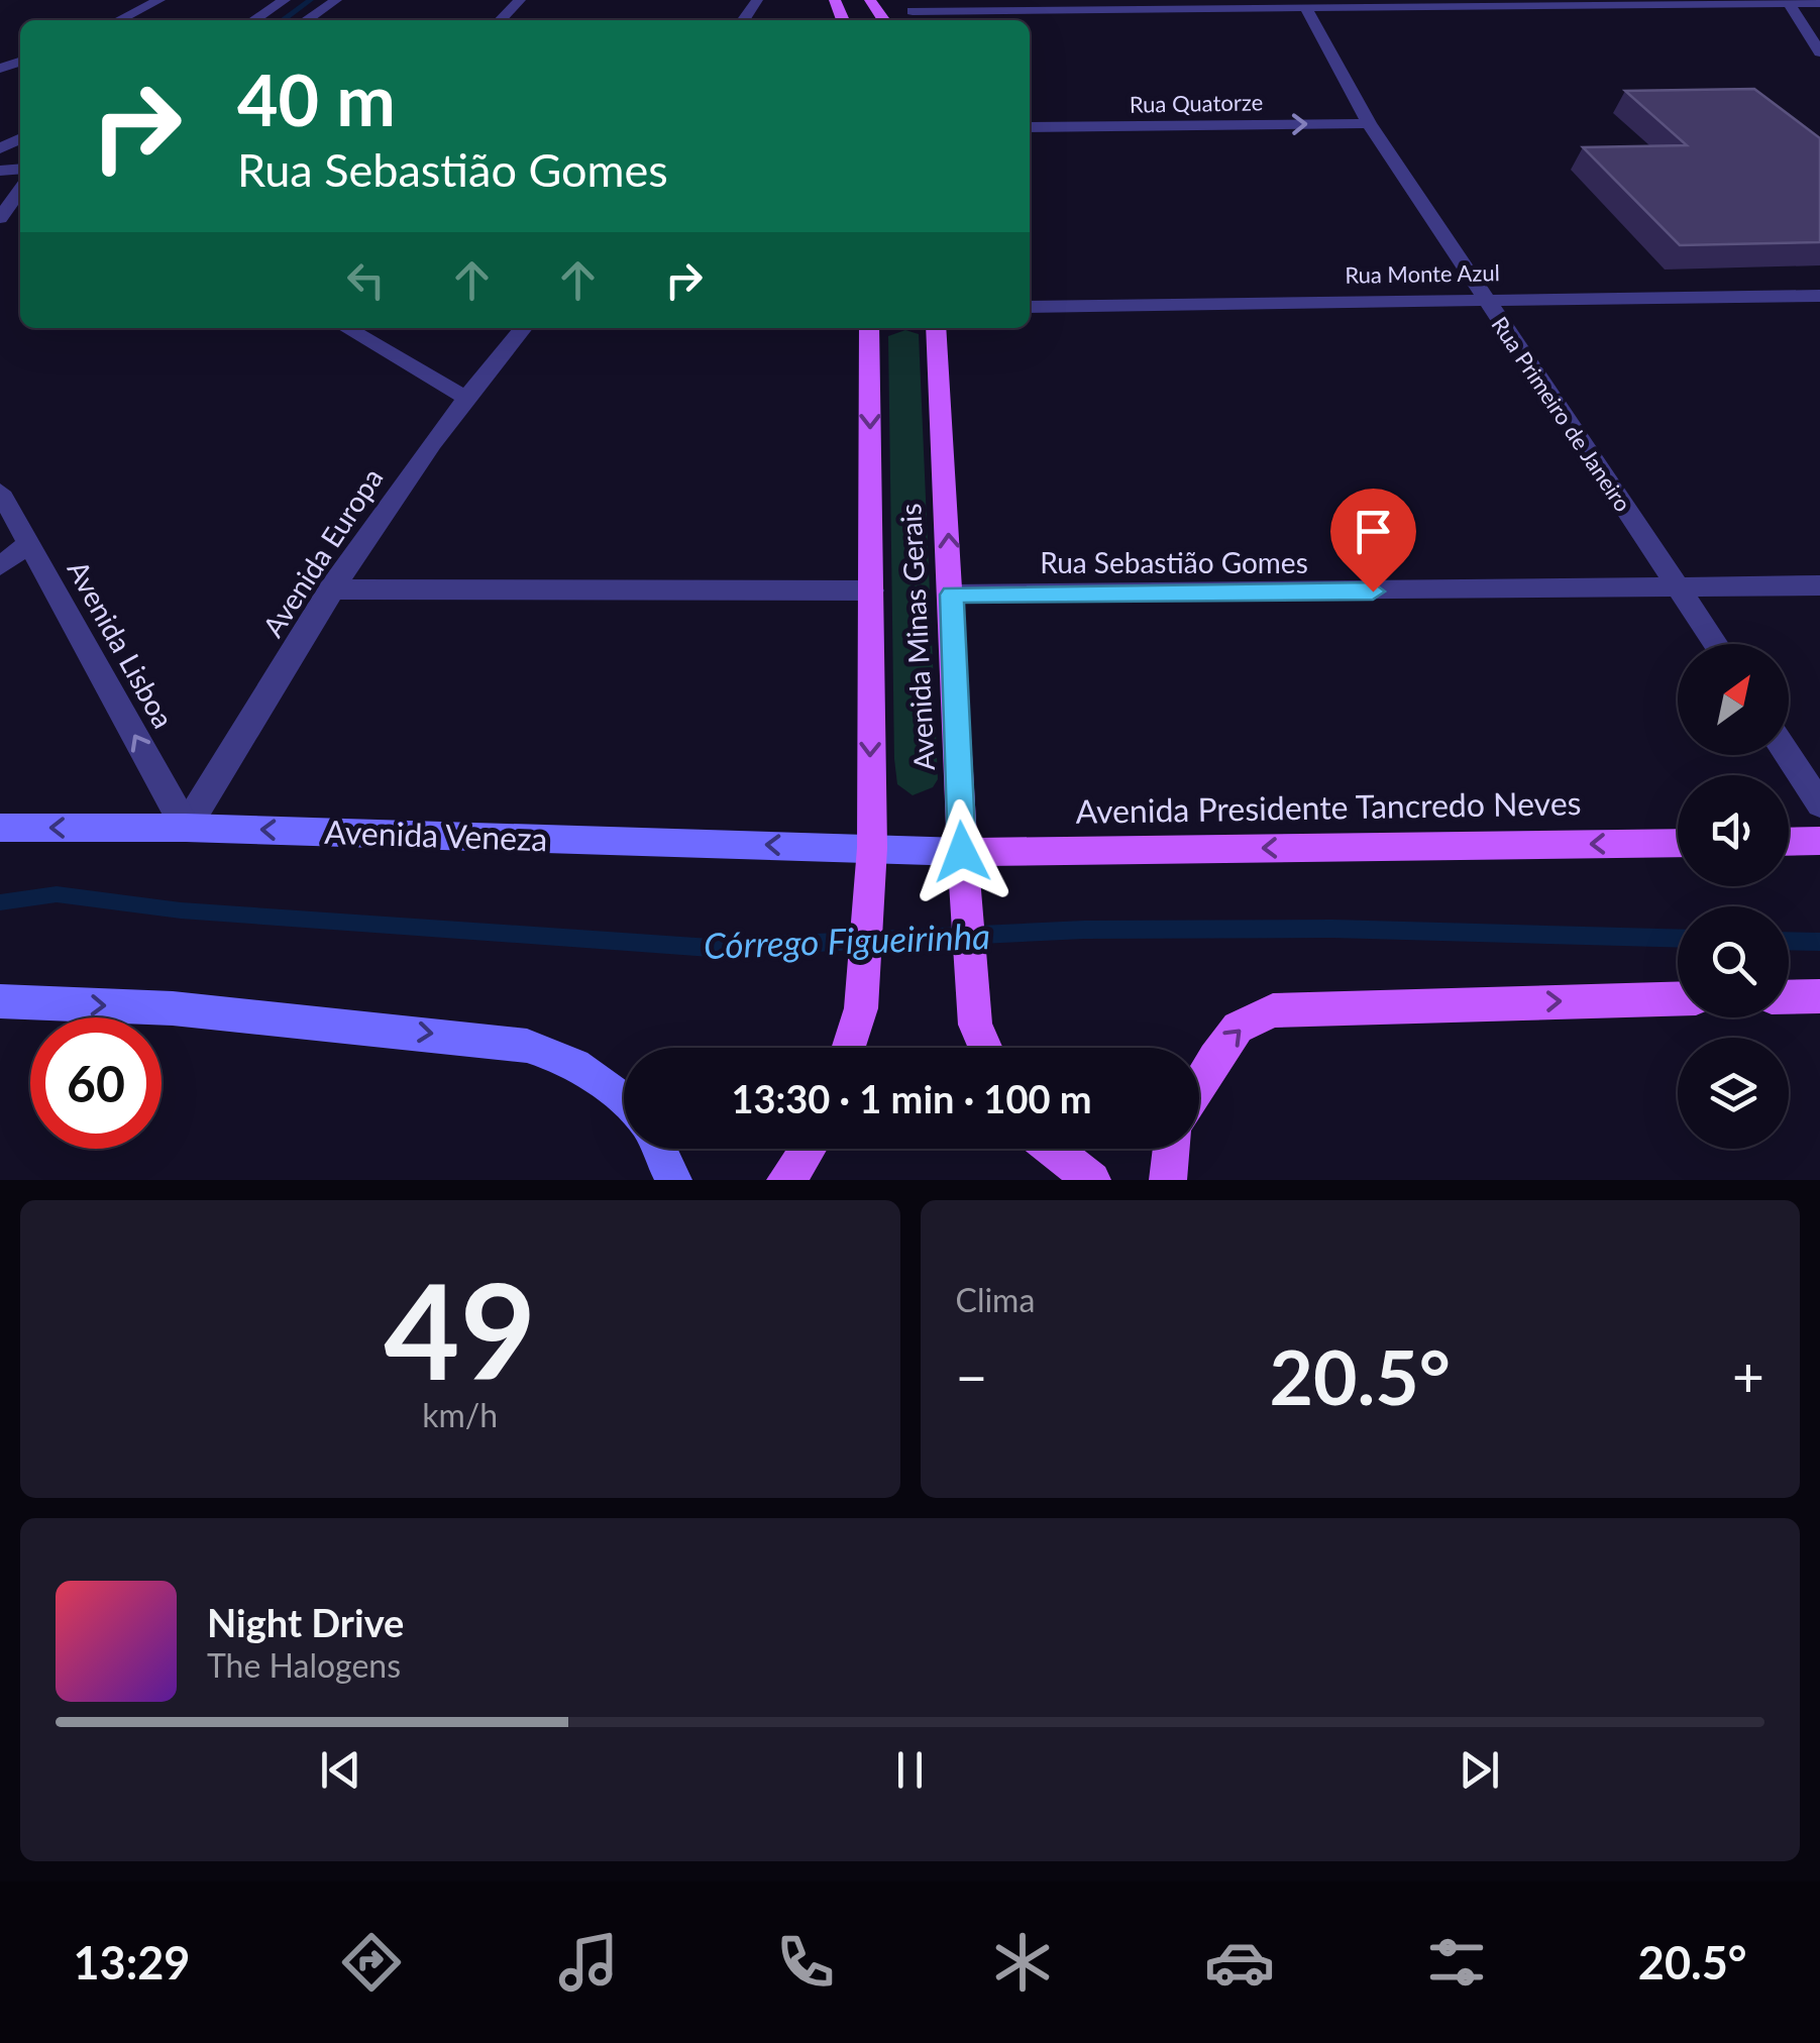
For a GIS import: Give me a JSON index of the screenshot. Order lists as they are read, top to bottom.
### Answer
{
  "streets": {
    "main road": ["Avenida Minas Gerais", "Avenida Presidente Tancredo Neves", "Avenida Veneza"],
    "street": [
      "Rua Quatorze",
      "Rua Monte Azul",
      "Rua Primeiro de Janeiro",
      "Avenida Europa",
      "Rua Sebastião Gomes",
      "Avenida Lisboa"
    ]
  },
  "crossings": [
    ["Rua Quatorze", "Rua Primeiro de Janeiro"],
    ["Rua Monte Azul", "Rua Primeiro de Janeiro"],
    ["Rua Primeiro de Janeiro", "Rua Sebastião Gomes"],
    ["Avenida Europa", "Avenida Lisboa"],
    ["Avenida Europa", "Avenida Veneza"],
    ["Rua Sebastião Gomes", "Avenida Minas Gerais"],
    ["Avenida Minas Gerais", "Avenida Presidente Tancredo Neves"],
    ["Avenida Minas Gerais", "Avenida Veneza"],
    ["Avenida Lisboa", "Avenida Veneza"],
    ["Avenida Presidente Tancredo Neves", "Avenida Veneza"]
  ],
  "one_way": ["Avenida Lisboa"],
  "water": ["Córrego Figueirinha"],
  "north": "top right",
  "page": {
    "turn": ["40 m", "Rua Sebastião Gomes"],
    "limit": "60",
    "trip": "13:30 · 1 min · 100 m",
    "tile": [
      ["49", "km/h"],
      "Clima"
    ],
    "heat": ["−", "20.5°", "+"],
    "song": ["Night Drive", "The Halogens"],
    "tabs": ["13:29", "20.5°"]
  }
}
